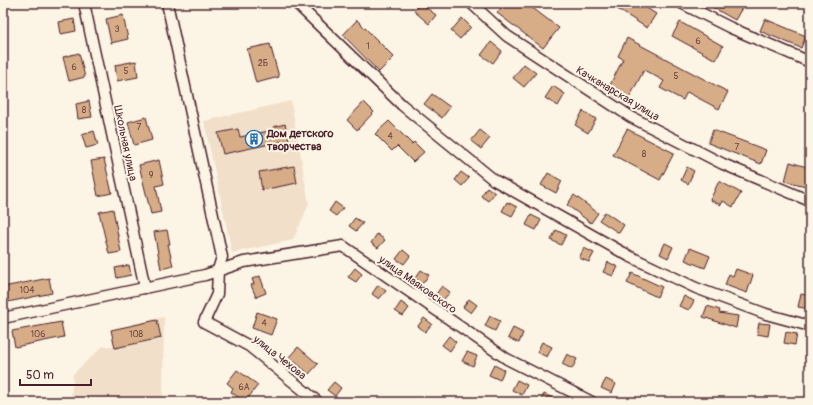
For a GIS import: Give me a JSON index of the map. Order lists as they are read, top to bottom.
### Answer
{
  "streets": {
    "street": [
      "Качканарская улица",
      "Школьная улица",
      "улица Маяковского",
      "улица Чехова"
    ]
  },
  "crossings": [
    ["Школьная улица", "улица Маяковского"],
    ["улица Маяковского", "улица Чехова"]
  ],
  "places": {
    "building": ["Дом детского творчества"]
  },
  "house_numbers": [
    "3",
    "6",
    "1",
    "2Б",
    "6",
    "5",
    "5",
    "8",
    "7",
    "4",
    "7",
    "8",
    "9",
    "104",
    "4",
    "106",
    "108",
    "6А"
  ],
  "scale_bar": "50 m"
}
